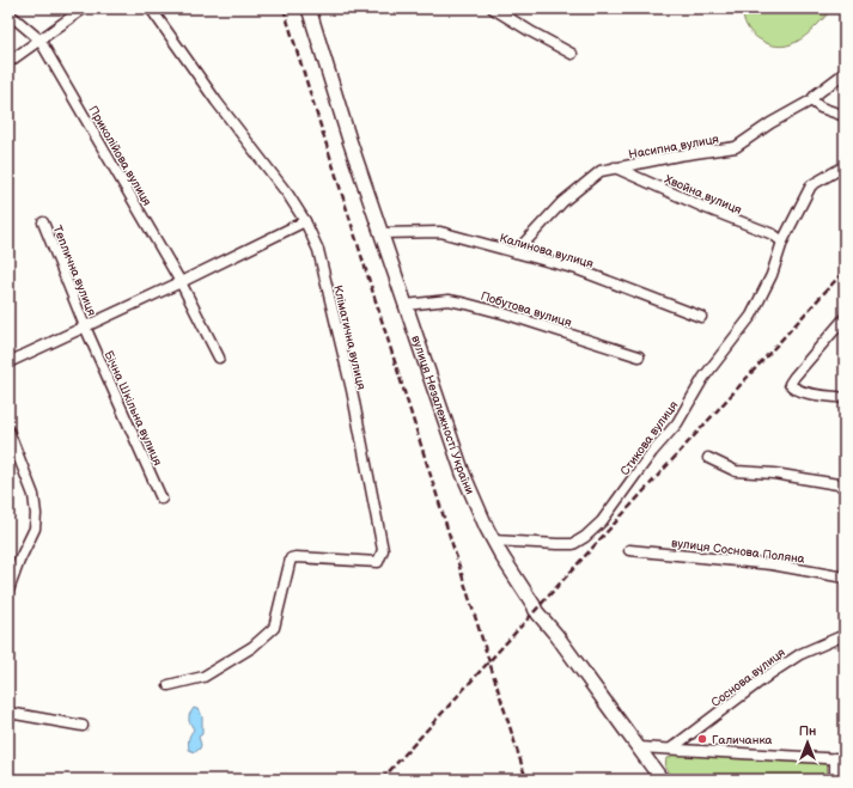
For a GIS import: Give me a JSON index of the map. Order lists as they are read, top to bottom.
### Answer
{
  "streets": {
    "main road": ["вулиця Незалежності України"],
    "street": [
      "Насипна вулиця",
      "Приколійова вулиця",
      "Хвойна вулиця",
      "Калинова вулиця",
      "Теплична вулиця",
      "Побутова вулиця",
      "Кліматична вулиця",
      "Бічна Шкільна вулиця",
      "Стикова вулиця",
      "вулиця Соснова Поляна",
      "Соснова вулиця"
    ]
  },
  "crossings": [
    ["Насипна вулиця", "Хвойна вулиця"],
    ["Насипна вулиця", "Калинова вулиця"],
    ["Хвойна вулиця", "Стикова вулиця"],
    ["Калинова вулиця", "вулиця Незалежності України"],
    ["Теплична вулиця", "Бічна Шкільна вулиця"],
    ["Побутова вулиця", "вулиця Незалежності України"],
    ["вулиця Незалежності України", "Стикова вулиця"]
  ],
  "places": ["Галичанка"],
  "north": "top"
}
